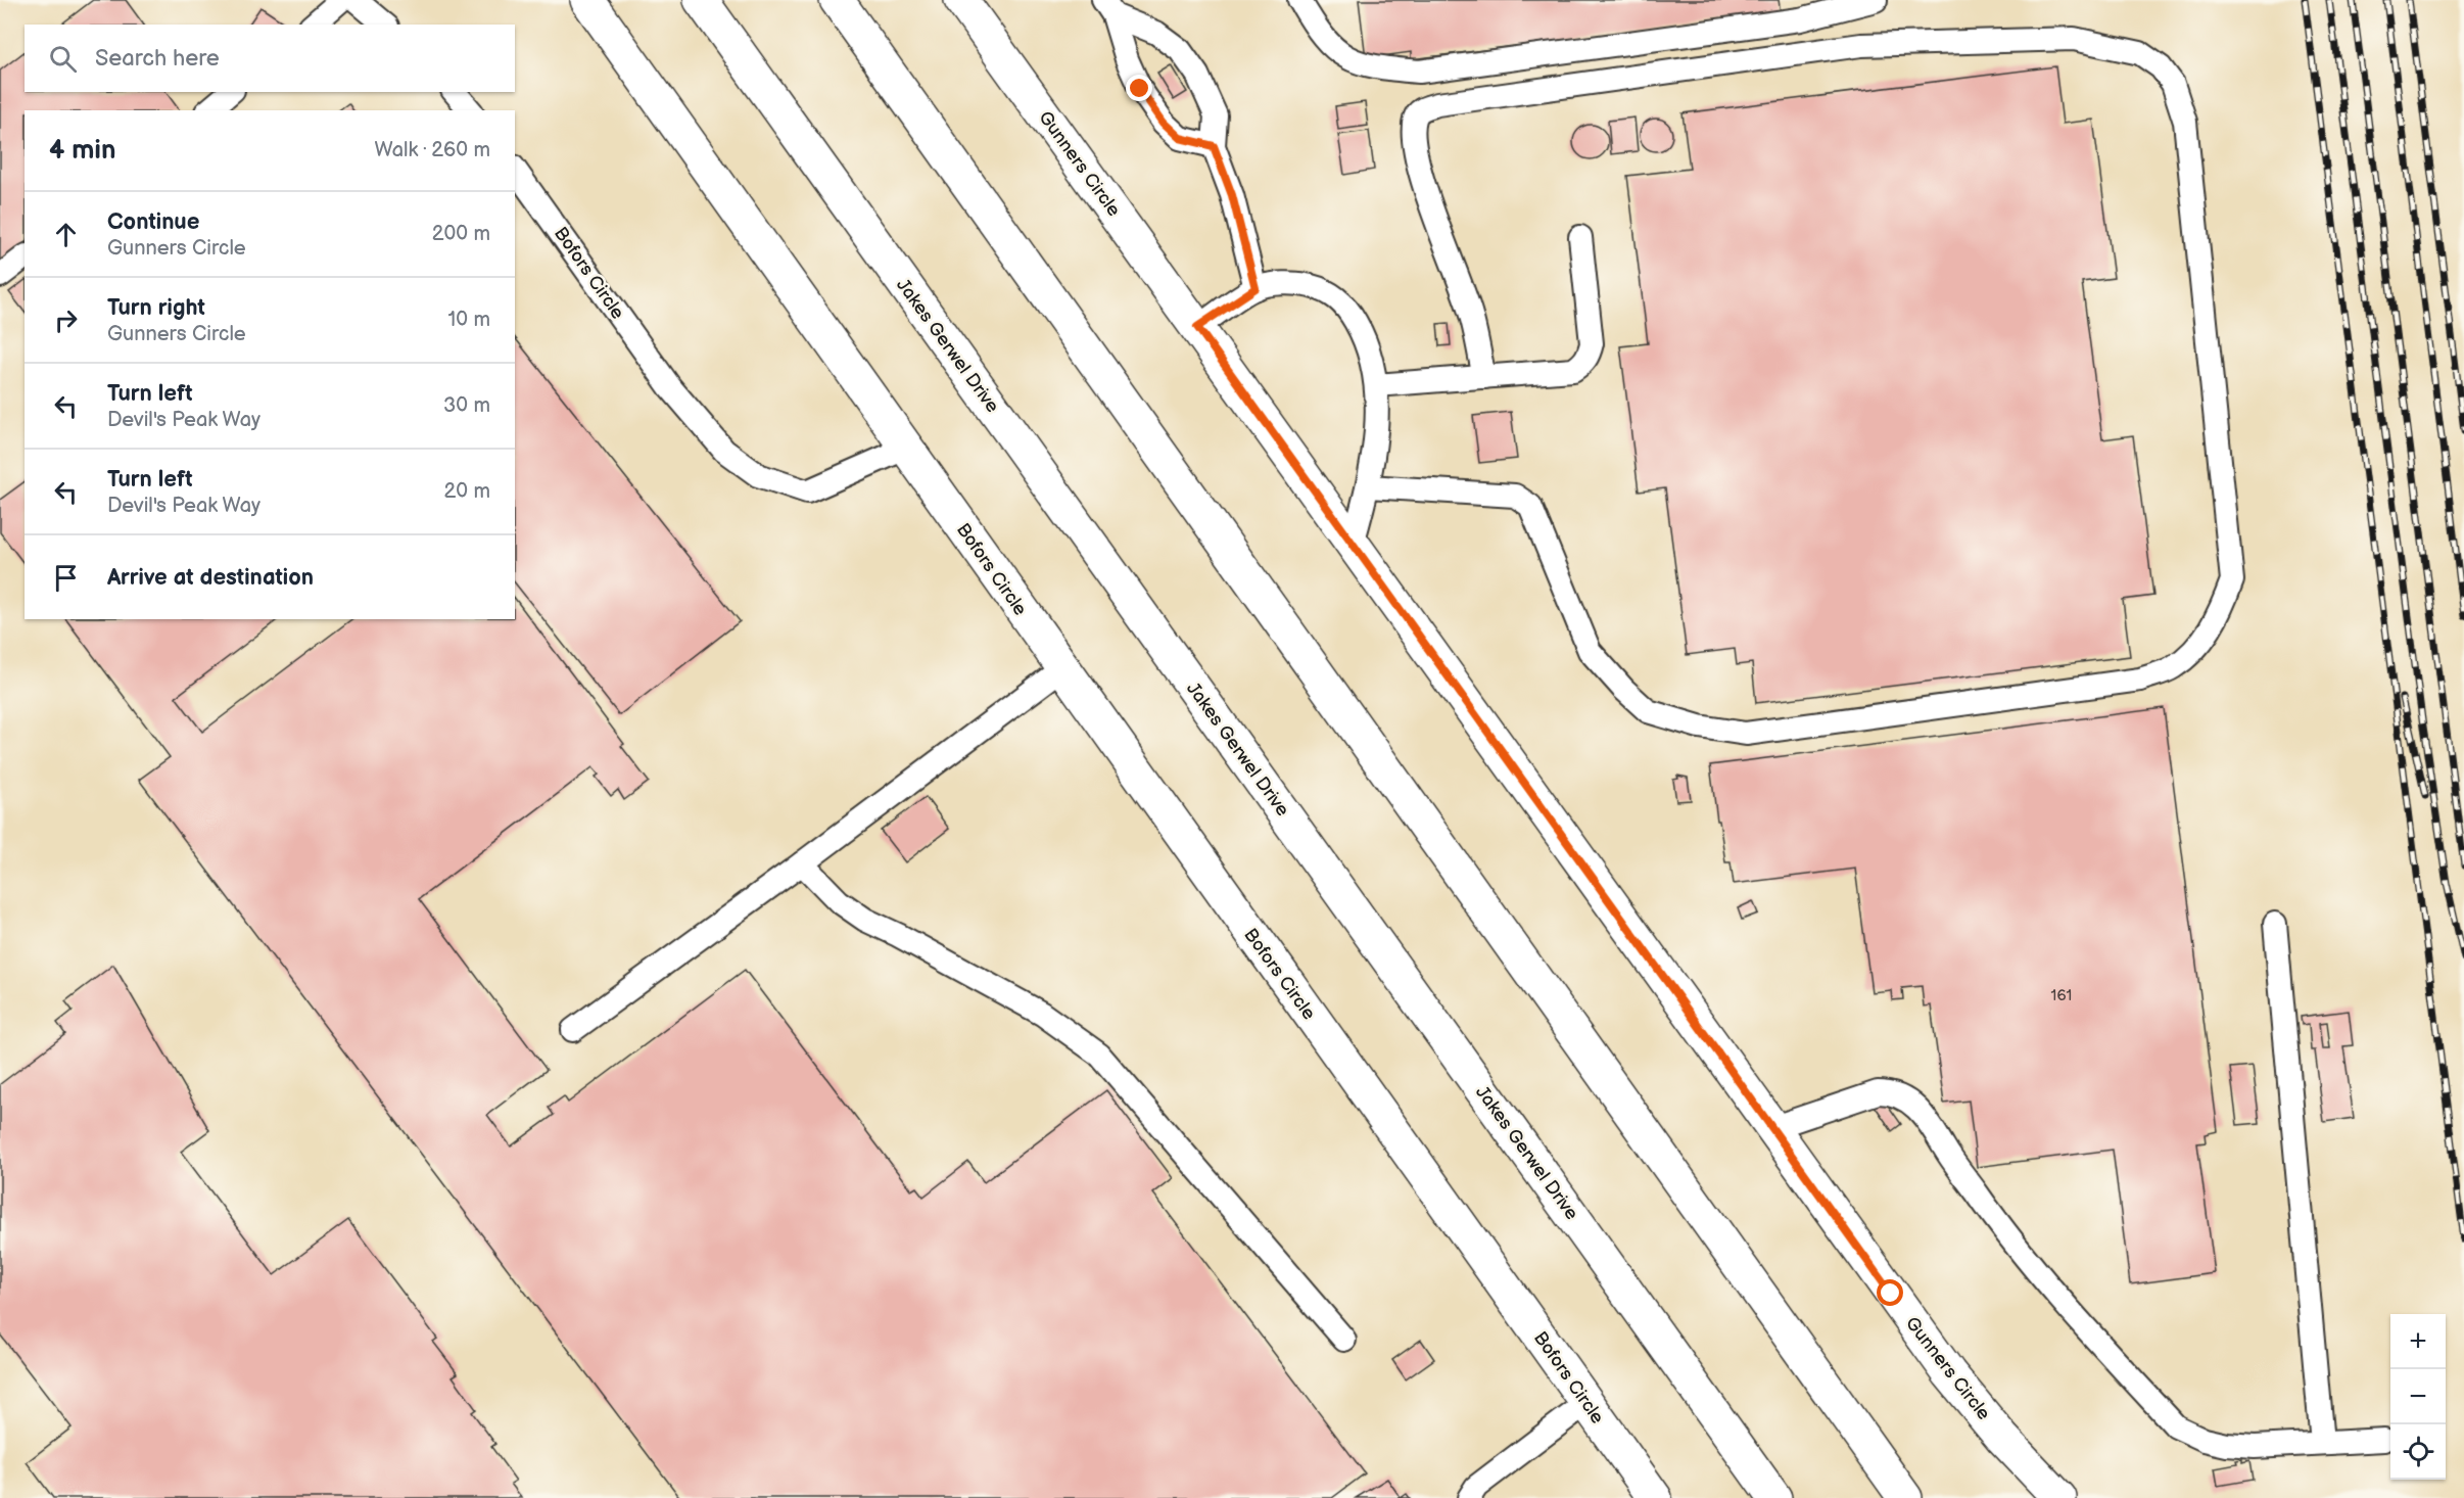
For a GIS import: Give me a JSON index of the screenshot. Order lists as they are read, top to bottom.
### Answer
{
  "streets": {
    "main road": ["Gunners Circle", "Bofors Circle", "Jakes Gerwel Drive"]
  },
  "house_numbers": ["161"],
  "page": {
    "search": "Search here",
    "heading": ["4 min", "Walk · 260 m"],
    "list": [
      ["Continue", "Gunners Circle", "200 m"],
      ["Turn right", "Gunners Circle", "10 m"],
      ["Turn left", "Devil's Peak Way", "30 m"],
      ["Turn left", "Devil's Peak Way", "20 m"],
      "Arrive at destination"
    ],
    "map_buttons": ["+", "−"]
  }
}
